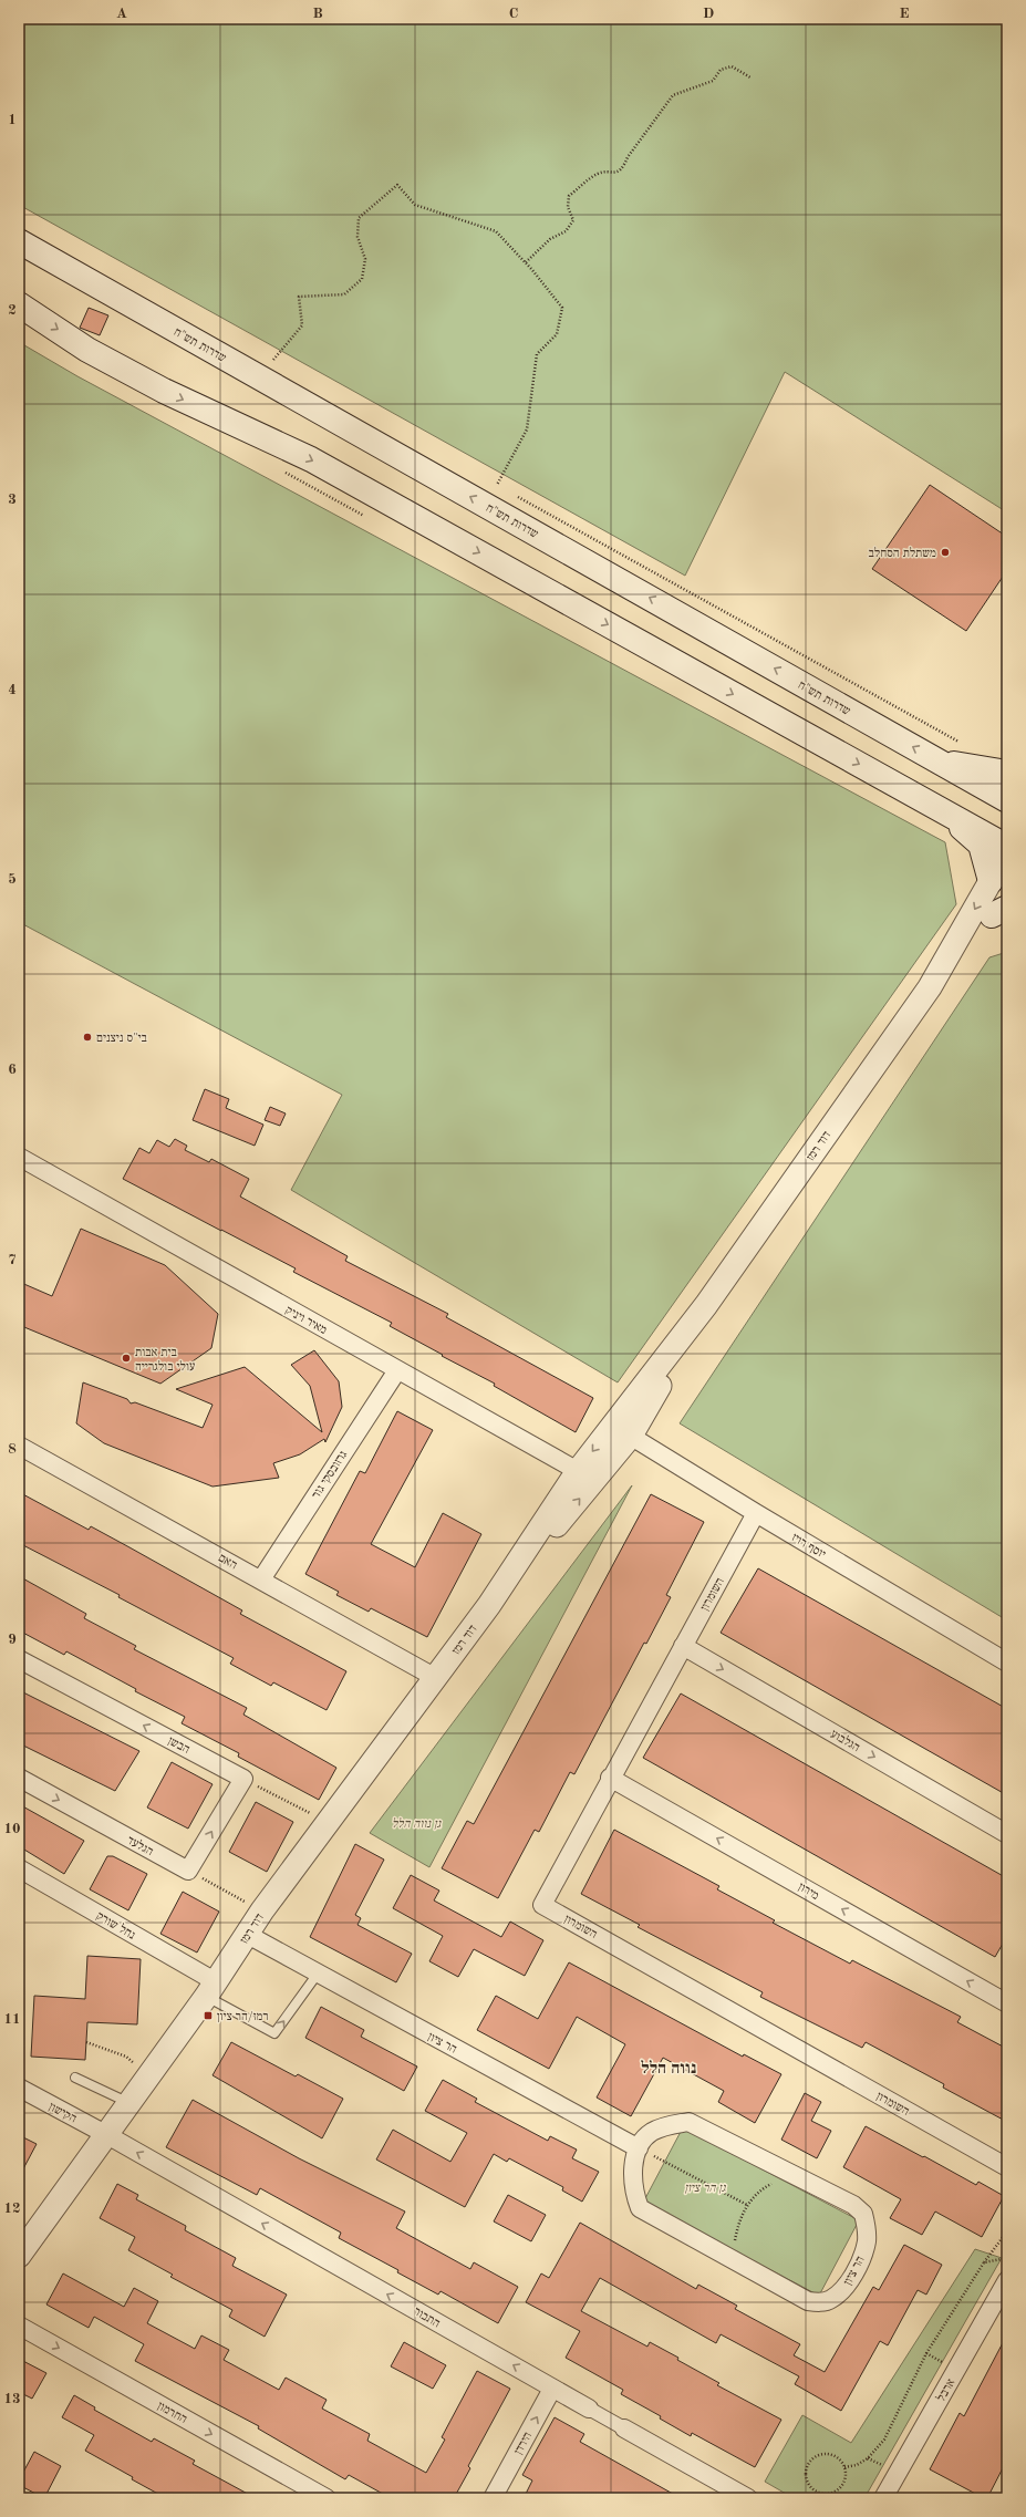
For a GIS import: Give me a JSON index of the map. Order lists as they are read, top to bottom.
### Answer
{
  "streets": {
    "main road": ["שדרות תש\"ח"],
    "street": [
      "דוד רמז",
      "מאיר ויניק",
      "גרזובסקי גור",
      "יוסף רויז",
      "האם",
      "השומרון",
      "הגלבוע",
      "הבשן",
      "הגלעד",
      "מירון",
      "נחל שורק",
      "הר ציון",
      "הקישון",
      "התבור",
      "ארבל",
      "החרמון",
      "הירדן"
    ]
  },
  "crossings": [
    ["דוד רמז", "מאיר ויניק"],
    ["דוד רמז", "יוסף רויז"],
    ["דוד רמז", "האם"],
    ["דוד רמז", "נחל שורק"],
    ["דוד רמז", "הר ציון"],
    ["דוד רמז", "הקישון"],
    ["דוד רמז", "התבור"],
    ["מאיר ויניק", "גרזובסקי גור"],
    ["גרזובסקי גור", "האם"],
    ["יוסף רויז", "השומרון"],
    ["השומרון", "הגלבוע"],
    ["השומרון", "מירון"],
    ["הקישון", "התבור"],
    ["התבור", "הירדן"]
  ],
  "one_way": [
    "הגלבוע",
    "הבשן",
    "הגלעד",
    "מירון",
    "התבור",
    "החרמון",
    "הירדן"
  ],
  "districts": ["נווה הלל"],
  "parks": ["גן נווה הלל", "גן הר ציון"],
  "places": {
    "other": ["משתלת הסחלב", "בי\"ס ניצנים", "בית אבות עולי בולגרייה"],
    "transit": ["רמז/הר ציון"]
  },
  "grid": {
    "columns": [
      "A",
      "B",
      "C",
      "D",
      "E"
    ],
    "rows": [
      "1",
      "2",
      "3",
      "4",
      "5",
      "6",
      "7",
      "8",
      "9",
      "10",
      "11",
      "12",
      "13"
    ]
  }
}
